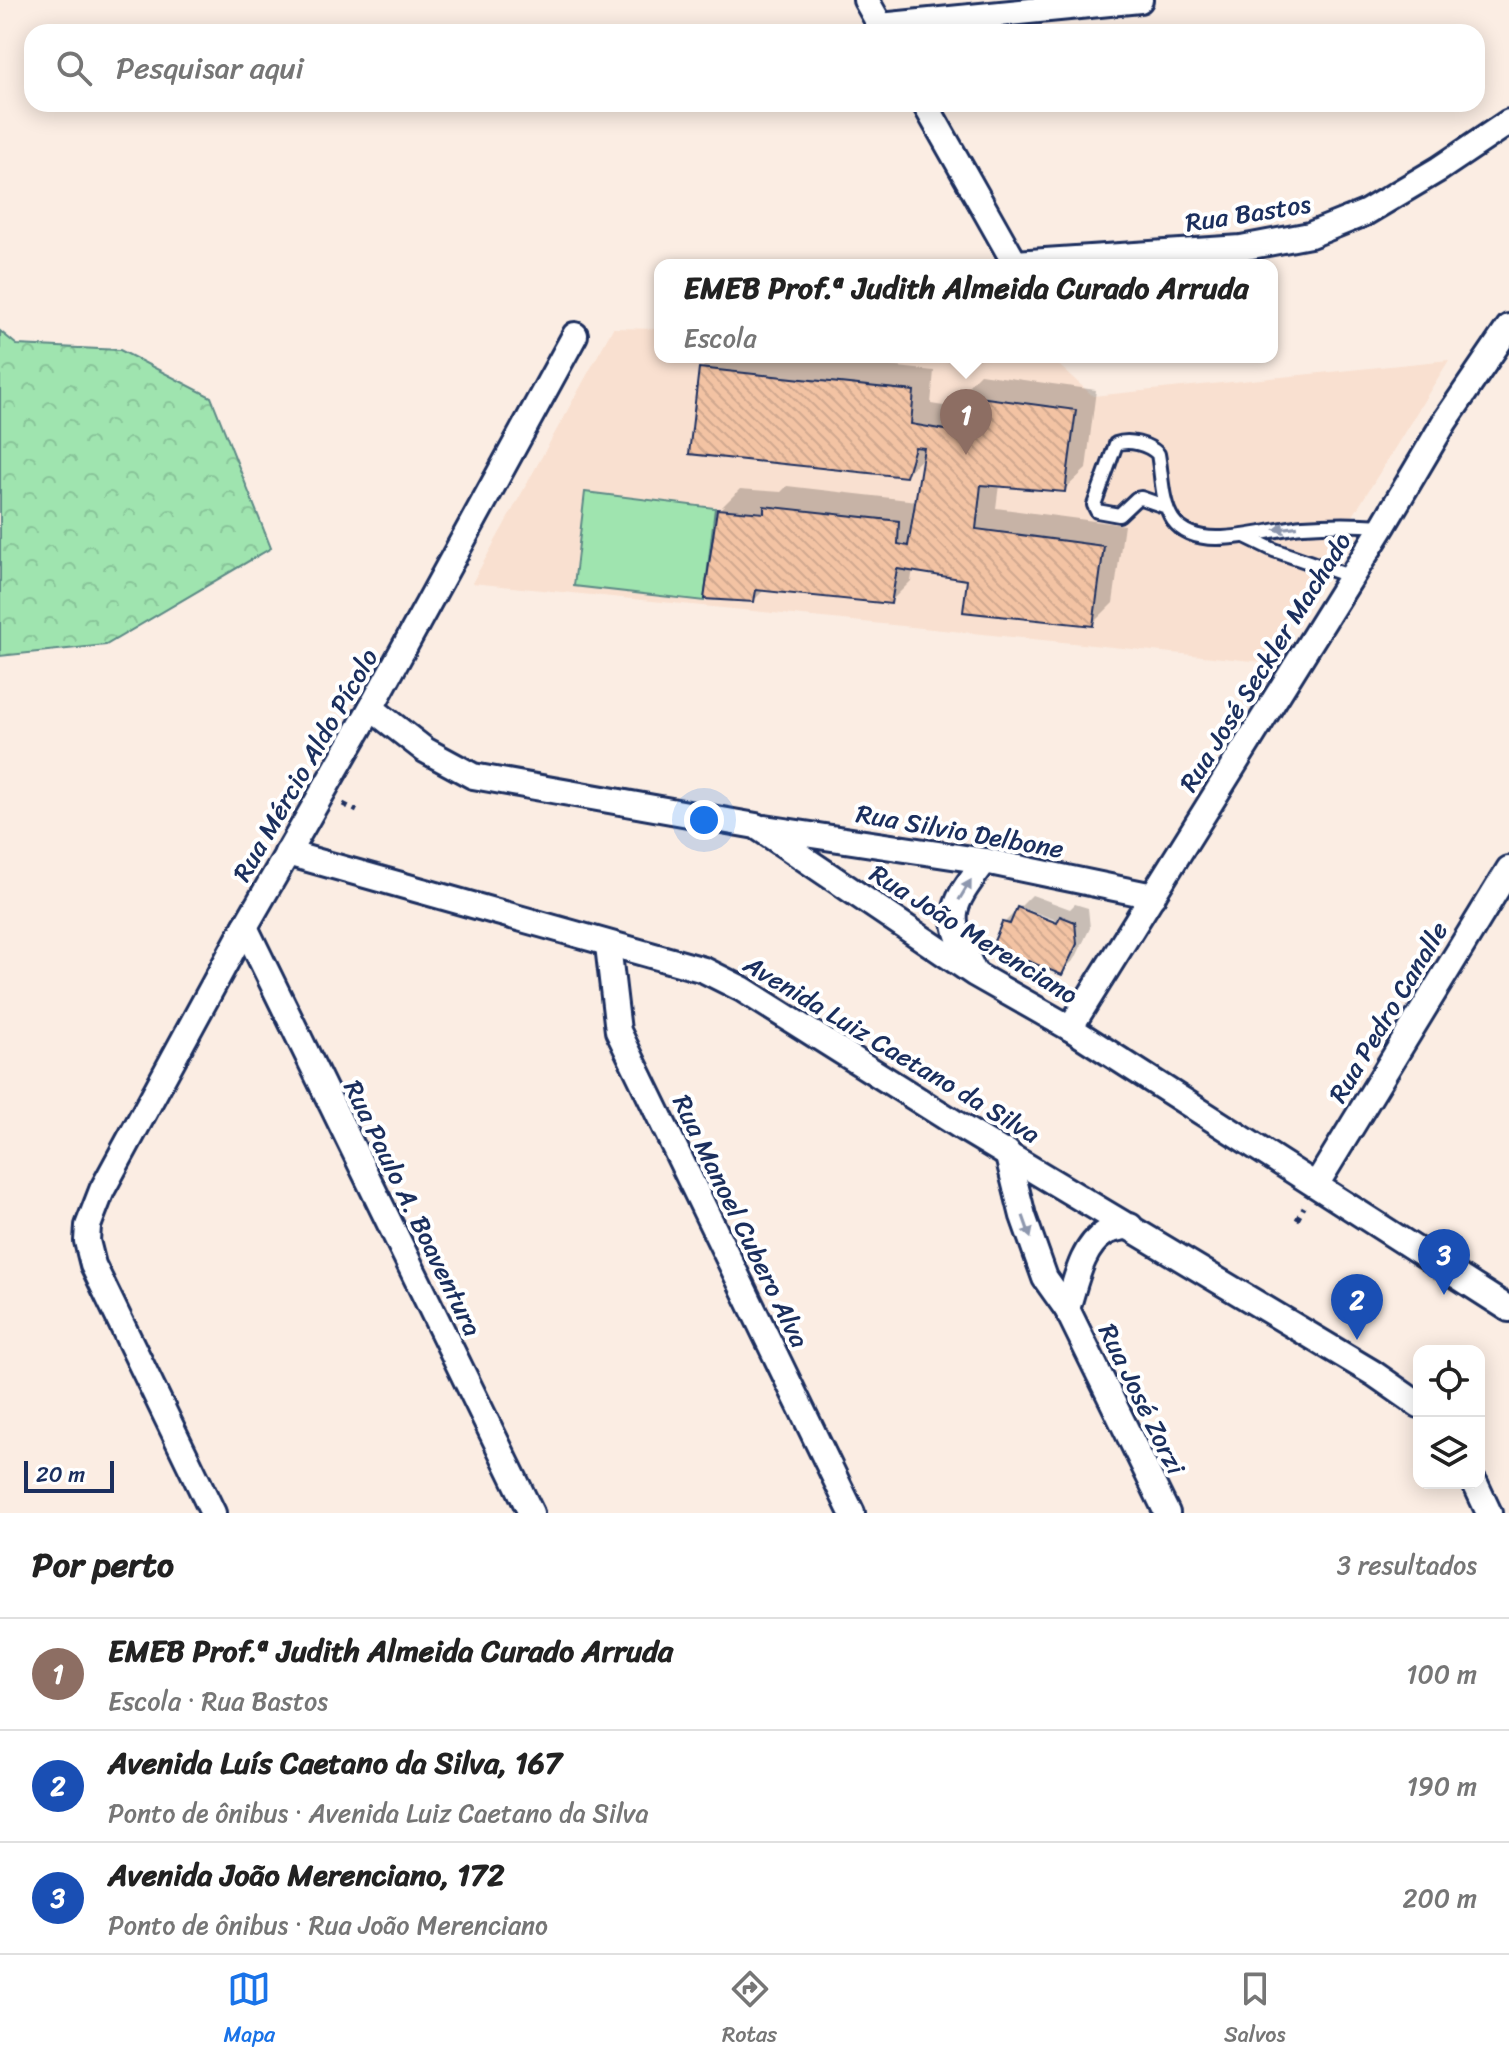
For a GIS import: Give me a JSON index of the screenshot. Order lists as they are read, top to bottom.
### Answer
{
  "streets": {
    "street": [
      "Rua Bastos",
      "Rua José Seckler Machado",
      "Rua Mércio Aldo Pícolo",
      "Rua Silvio Delbone",
      "Rua João Merenciano",
      "Rua Pedro Canalle",
      "Avenida Luiz Caetano da Silva",
      "Rua Paulo A. Boaventura",
      "Rua Manoel Cubero Alva",
      "Rua José Zorzi"
    ]
  },
  "crossings": [
    ["Rua José Seckler Machado", "Rua Silvio Delbone"],
    ["Rua José Seckler Machado", "Rua João Merenciano"],
    ["Rua Mércio Aldo Pícolo", "Rua João Merenciano"],
    ["Rua Mércio Aldo Pícolo", "Avenida Luiz Caetano da Silva"],
    ["Rua Mércio Aldo Pícolo", "Rua Paulo A. Boaventura"],
    ["Rua Silvio Delbone", "Rua João Merenciano"],
    ["Rua João Merenciano", "Rua Pedro Canalle"],
    ["Avenida Luiz Caetano da Silva", "Rua Manoel Cubero Alva"],
    ["Avenida Luiz Caetano da Silva", "Rua José Zorzi"]
  ],
  "scale_bar": "20 m",
  "page": {
    "search": "Pesquisar aqui",
    "popup": ["EMEB Prof.ª Judith Almeida Curado Arruda", "Escola"],
    "pins": ["1", "3", "2"],
    "scale": "20 m",
    "heading": ["Por perto", "3 resultados"],
    "list": [
      {
        "mark": "1",
        "name": "EMEB Prof.ª Judith Almeida Curado Arruda",
        "note": "Escola · Rua Bastos",
        "value": "100 m"
      },
      {
        "mark": "2",
        "name": "Avenida Luís Caetano da Silva, 167",
        "note": "Ponto de ônibus · Avenida Luiz Caetano da Silva",
        "value": "190 m"
      },
      {
        "mark": "3",
        "name": "Avenida João Merenciano, 172",
        "note": "Ponto de ônibus · Rua João Merenciano",
        "value": "200 m"
      }
    ],
    "nav": ["Mapa", "Rotas", "Salvos"]
  }
}
